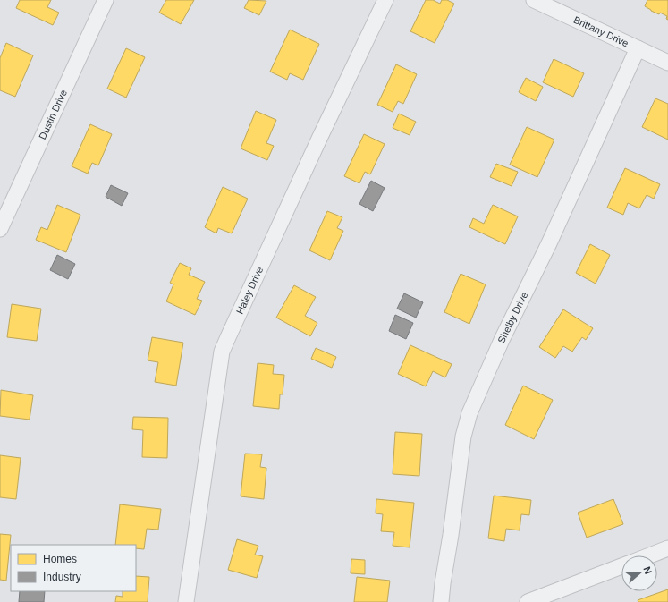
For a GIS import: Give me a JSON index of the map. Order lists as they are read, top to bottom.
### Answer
{
  "streets": {
    "street": [
      "Brittany Drive",
      "Dustin Drive",
      "Haley Drive",
      "Shelby Drive"
    ]
  },
  "crossings": [
    ["Brittany Drive", "Shelby Drive"]
  ],
  "legend": ["Homes", "Industry"],
  "north": "right"
}
